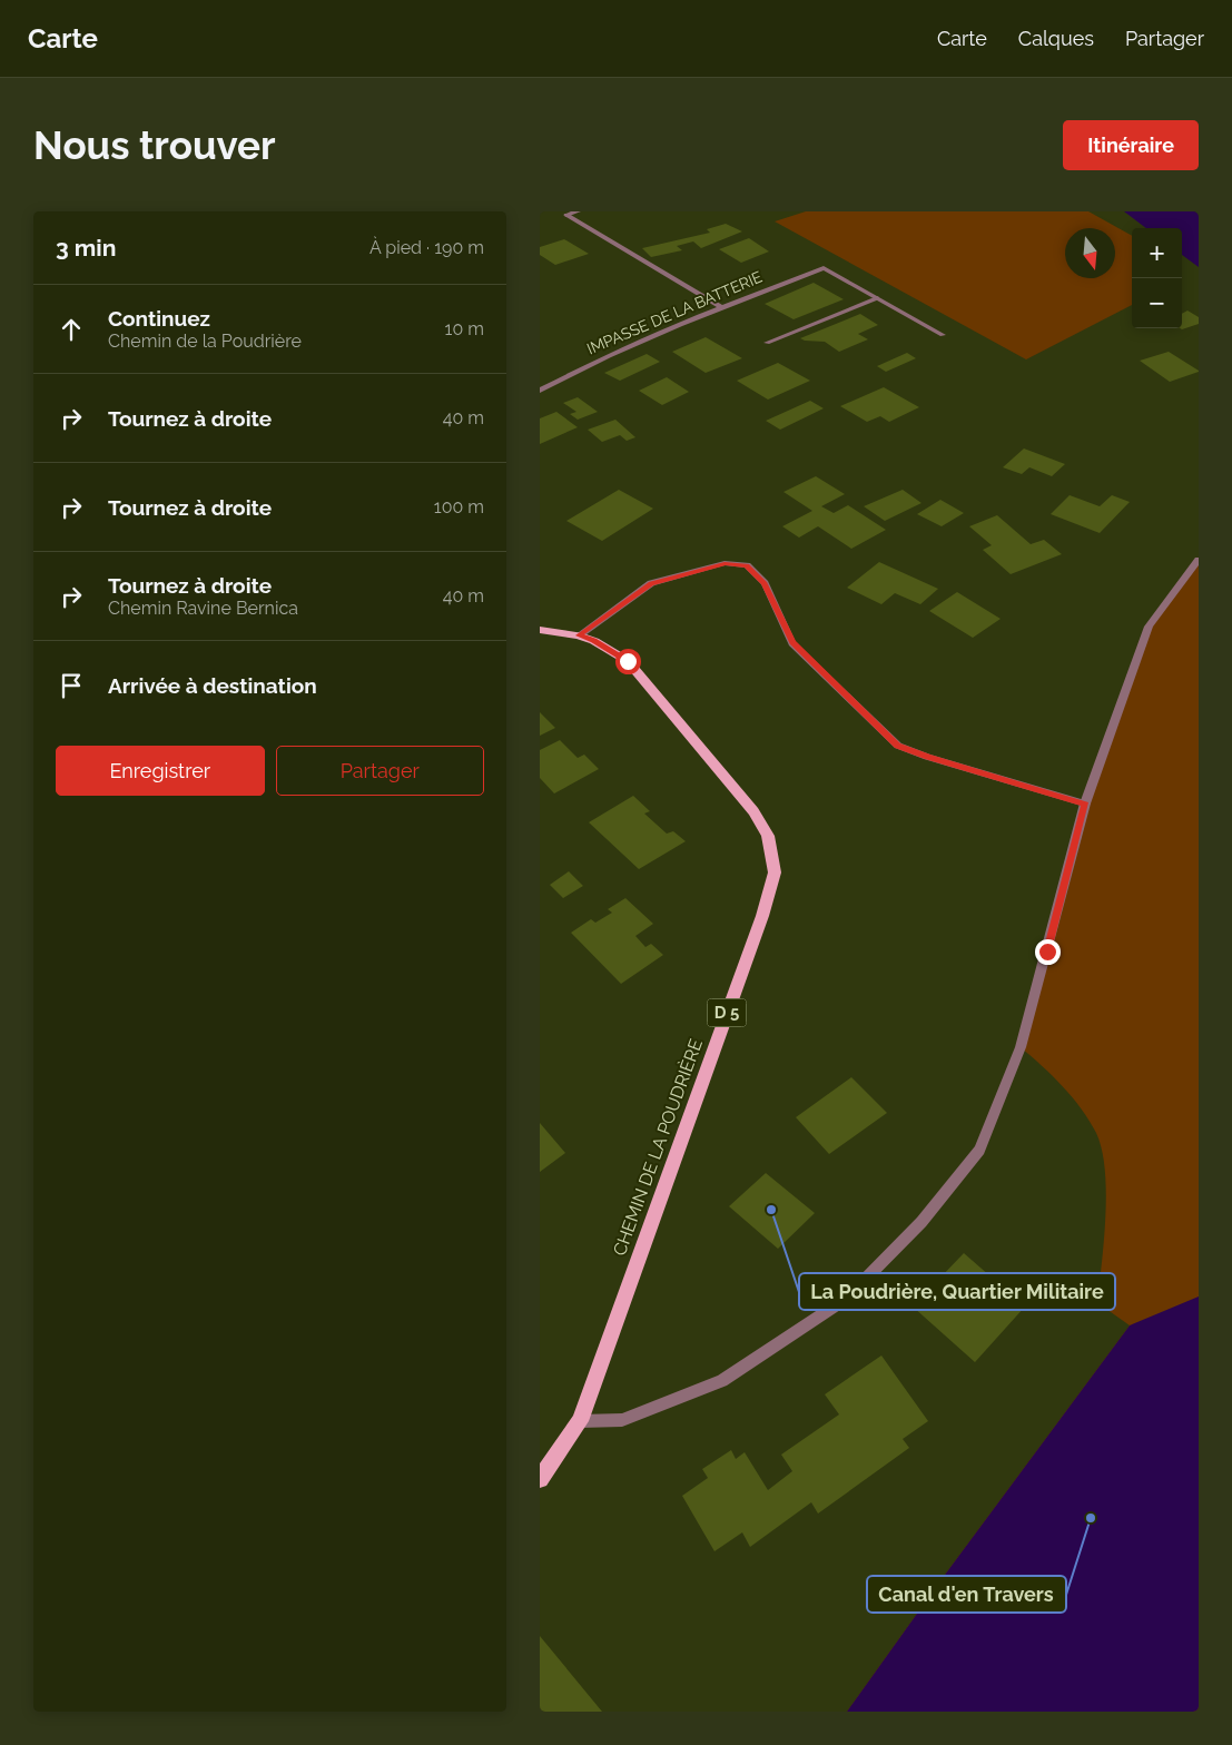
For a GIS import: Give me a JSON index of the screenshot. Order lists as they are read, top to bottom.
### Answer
{
  "streets": {
    "main road": ["D 5", "CHEMIN DE LA POUDRIÈRE"],
    "street": ["IMPASSE DE LA BATTERIE"]
  },
  "places": ["La Poudrière, Quartier Militaire", "Canal d'en Travers"],
  "north": "bottom",
  "page": {
    "header": "Carte",
    "nav": ["Carte", "Calques", "Partager"],
    "buttons": [
      "Itinéraire",
      ["Enregistrer", "Partager"]
    ],
    "title": "Nous trouver",
    "heading": ["3 min", "À pied · 190 m"],
    "map_buttons": ["+", "−"],
    "list": [
      ["Continuez", "Chemin de la Poudrière", "10 m"],
      ["Tournez à droite", "40 m"],
      ["Tournez à droite", "100 m"],
      ["Tournez à droite", "Chemin Ravine Bernica", "40 m"],
      "Arrivée à destination"
    ]
  }
}
